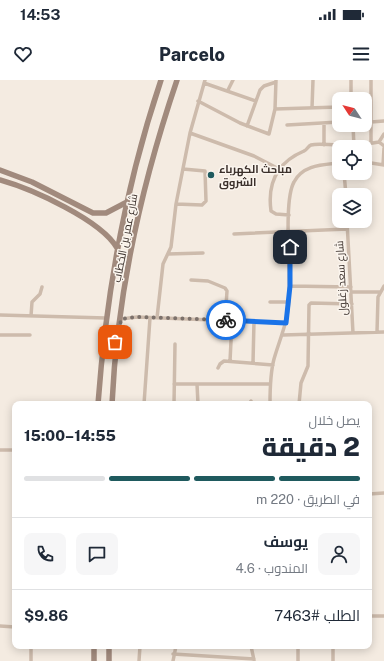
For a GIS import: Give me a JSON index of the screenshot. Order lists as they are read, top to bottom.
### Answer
{
  "streets": {
    "street": ["شارع عمر بن الخطاب", "شارع سعد زغلول"]
  },
  "places": ["مباحث الكهرباء الشروق"],
  "north": "top left",
  "page": {
    "status": "14:53",
    "header": "Parcelo",
    "heading": ["2 دقيقة", "يصل خلال", "14:55–15:00"],
    "panel": [
      "يوسف",
      "المندوب · 4.6",
      "الطلب #7463",
      "$9.86"
    ],
    "bar": "في الطريق · 220 m"
  }
}
